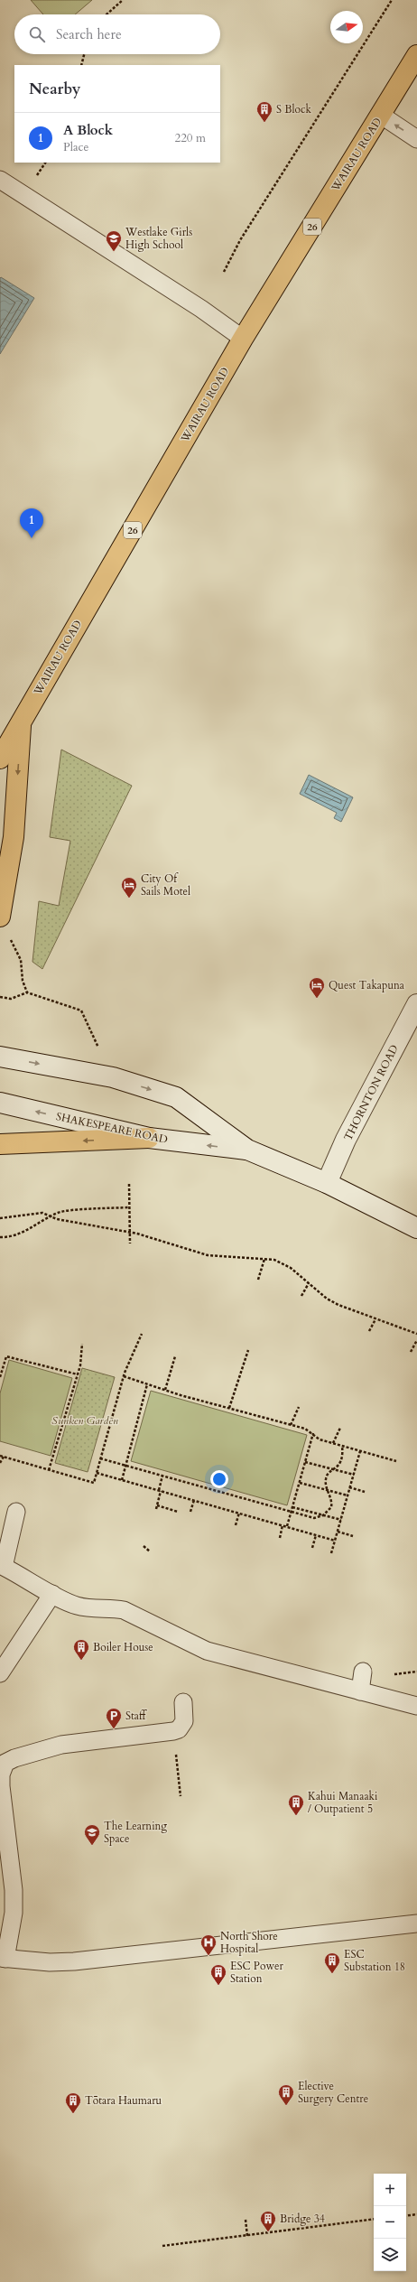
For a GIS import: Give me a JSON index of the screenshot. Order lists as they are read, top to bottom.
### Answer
{
  "streets": {
    "main road": [
      "WAIRAU ROAD",
      "26",
      "THORNTON ROAD",
      "SHAKESPEARE ROAD"
    ]
  },
  "crossings": [
    ["THORNTON ROAD", "SHAKESPEARE ROAD"]
  ],
  "parks": ["Sunken Garden"],
  "places": {
    "building": [
      "S Block",
      "Boiler House",
      "Kahui Manaaki / Outpatient 5",
      "ESC Substation 18",
      "ESC Power Station",
      "Elective Surgery Centre",
      "Tōtara Haumaru",
      "Bridge 34"
    ],
    "school or university": ["Westlake Girls High School", "The Learning Space"],
    "hotel": ["City Of Sails Motel", "Quest Takapuna"],
    "parking": ["Staff"],
    "hospital": ["North Shore Hospital"]
  },
  "north": "right",
  "page": {
    "search": "Search here",
    "heading": "Nearby",
    "list": [
      {
        "mark": "1",
        "name": "A Block",
        "note": "Place",
        "value": "220 m"
      }
    ],
    "pins": "1",
    "map_buttons": ["+", "−"]
  }
}
